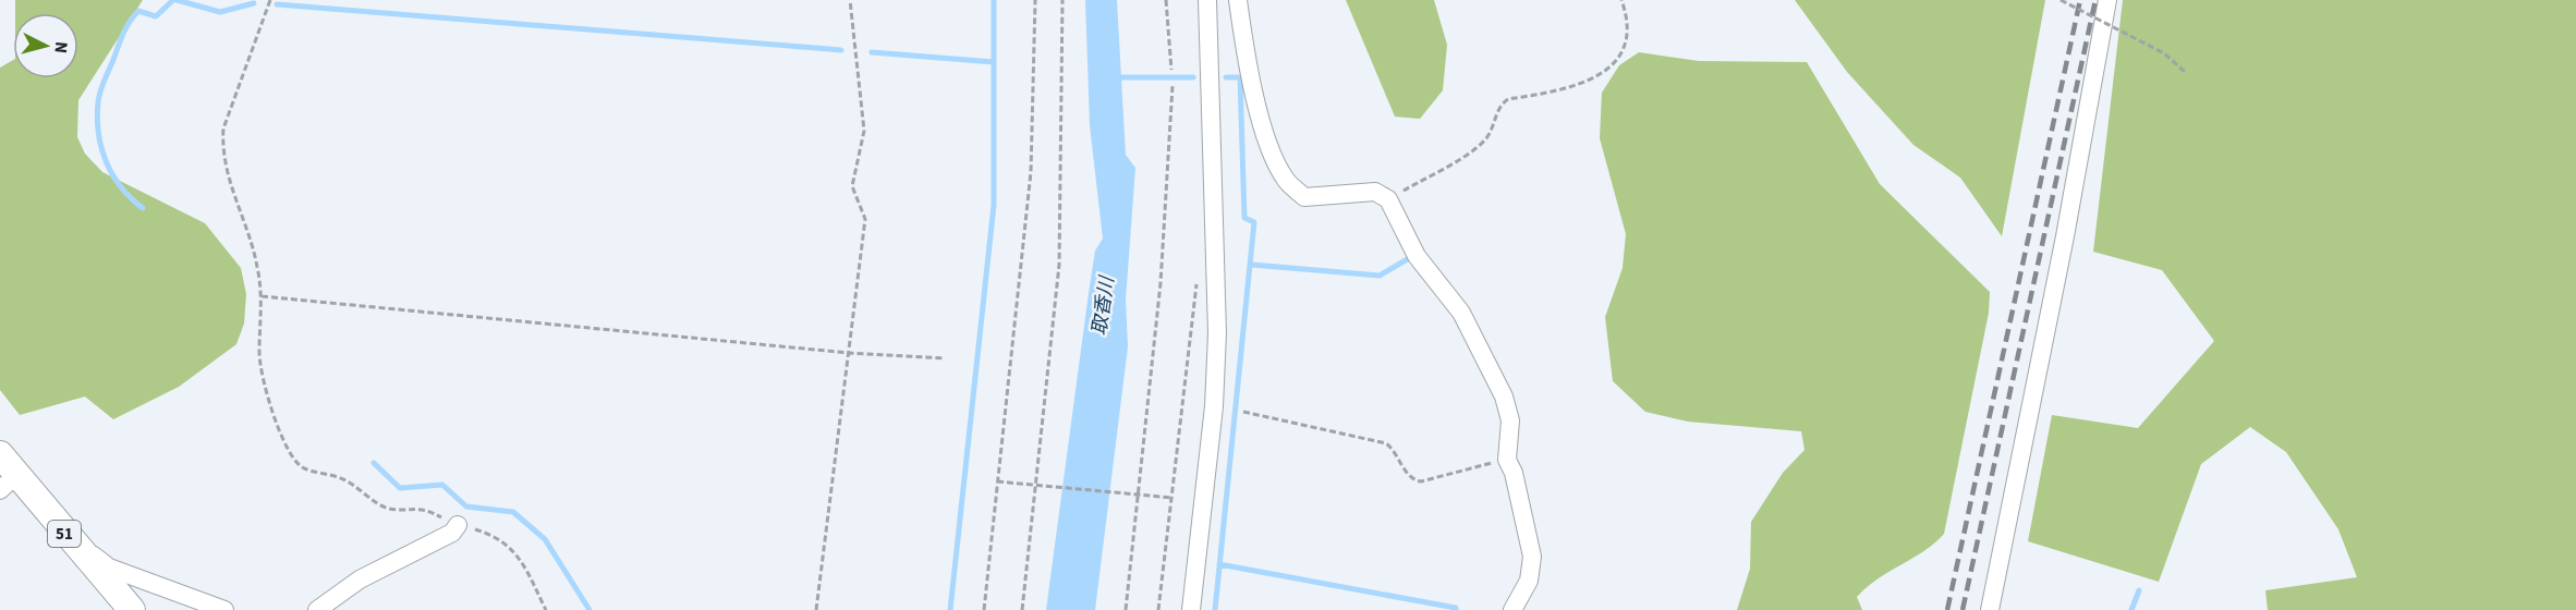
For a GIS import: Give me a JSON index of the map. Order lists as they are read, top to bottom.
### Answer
{
  "streets": {
    "highway": ["51"]
  },
  "water": ["取香川"],
  "north": "right"
}
